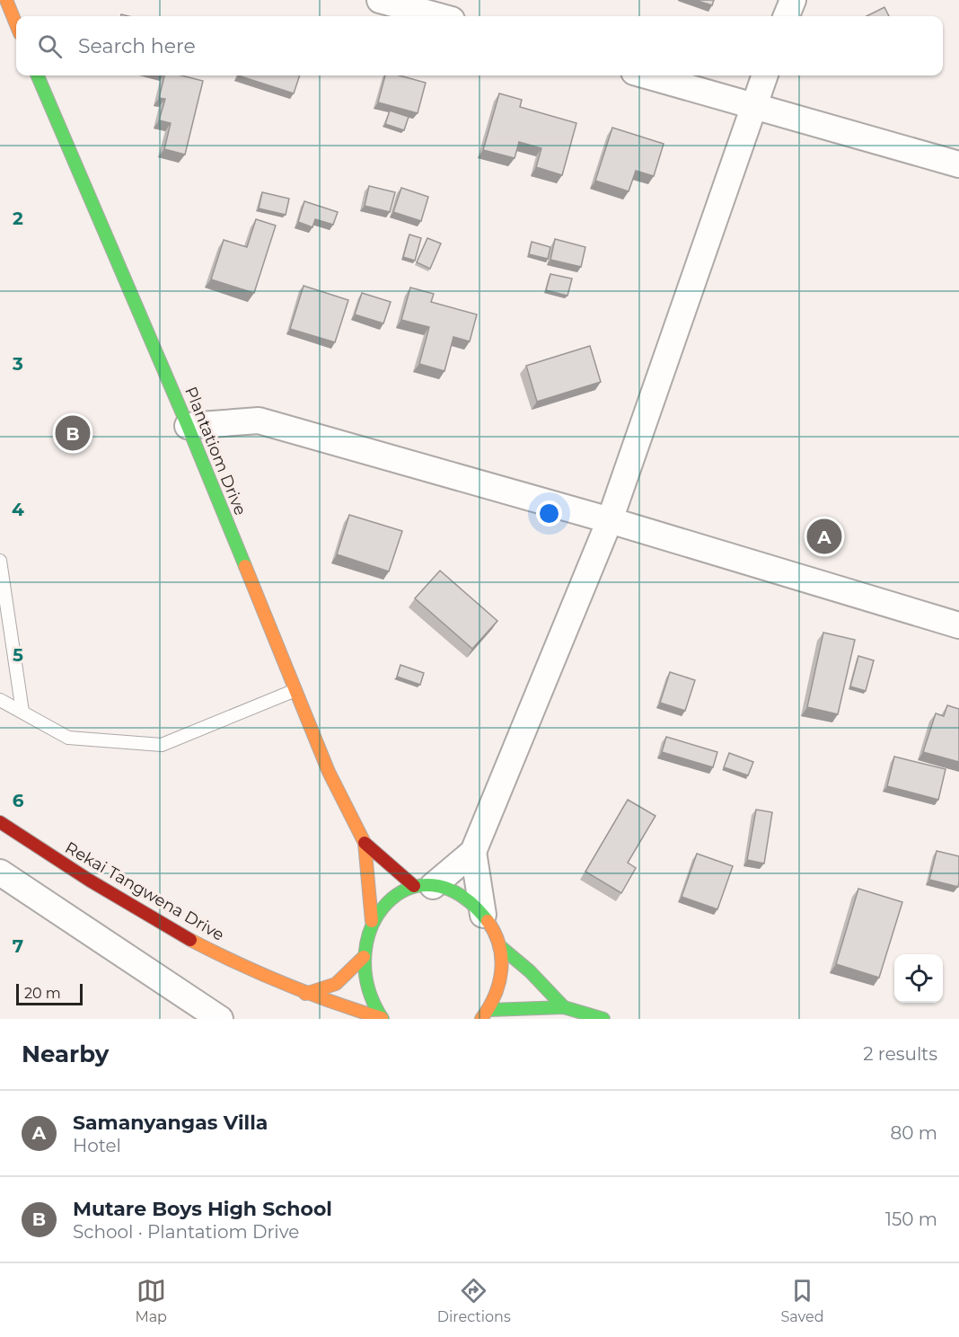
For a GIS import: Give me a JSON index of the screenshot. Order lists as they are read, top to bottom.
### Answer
{
  "streets": {
    "street": ["Plantatiom Drive", "Rekai Tangwena Drive"]
  },
  "scale_bar": "20 m",
  "page": {
    "search": "Search here",
    "pins": ["B", "A"],
    "scale": "20 m",
    "heading": ["Nearby", "2 results"],
    "list": [
      {
        "mark": "A",
        "name": "Samanyangas Villa",
        "note": "Hotel",
        "value": "80 m"
      },
      {
        "mark": "B",
        "name": "Mutare Boys High School",
        "note": "School · Plantatiom Drive",
        "value": "150 m"
      }
    ],
    "nav": ["Map", "Directions", "Saved"]
  },
  "grid": {
    "rows": [
      "2",
      "3",
      "4",
      "5",
      "6",
      "7"
    ]
  }
}
